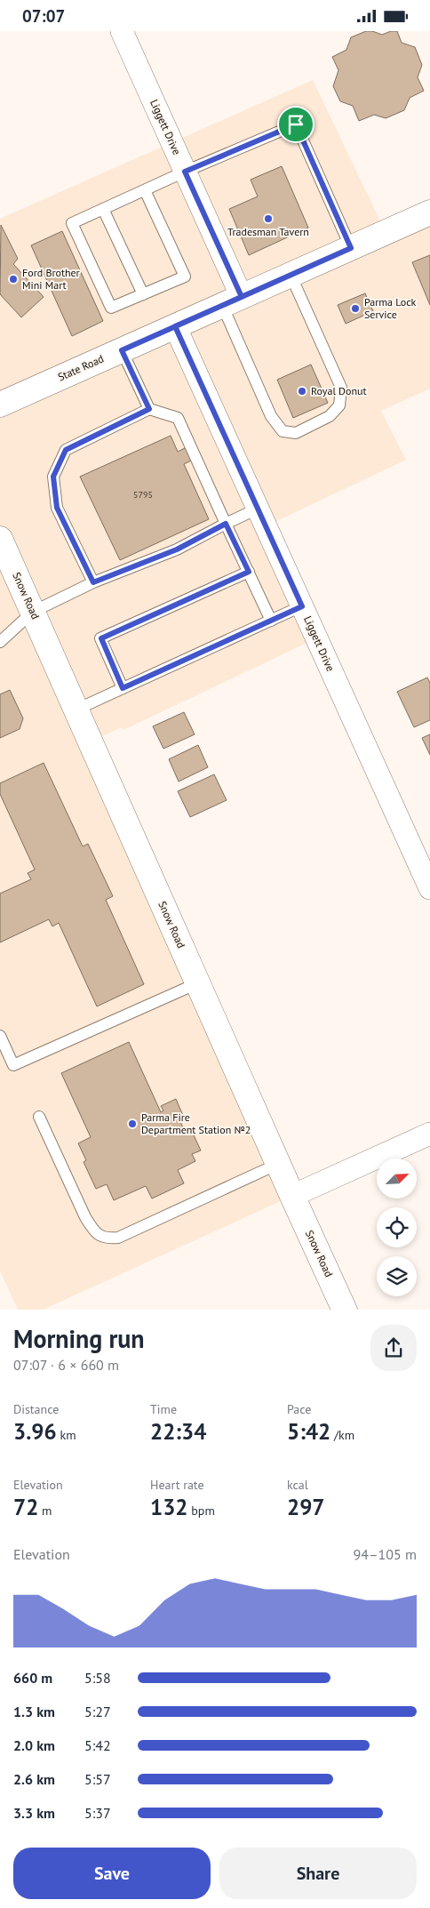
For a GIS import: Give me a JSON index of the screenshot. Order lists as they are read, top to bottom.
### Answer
{
  "streets": {
    "main road": ["State Road", "Snow Road"],
    "street": ["Liggett Drive"]
  },
  "crossings": [
    ["Liggett Drive", "State Road"]
  ],
  "places": [
    "Tradesman Tavern",
    "Ford Brother Mini Mart",
    "Parma Lock Service",
    "Royal Donut",
    "Parma Fire Department Station №2"
  ],
  "house_numbers": ["5795"],
  "north": "top right",
  "page": {
    "status": "07:07",
    "heading": ["Morning run", "07:07 · 6 × 660 m"],
    "stats": [
      ["Distance", "3.96 km"],
      ["Time", "22:34"],
      ["Pace", "5:42 /km"],
      ["Elevation", "72 m"],
      ["Heart rate", "132 bpm"],
      ["kcal", "297"]
    ],
    "chart": ["Elevation", "94–105 m"],
    "list": [
      {
        "name": "660 m",
        "note": "5:58"
      },
      {
        "name": "1.3 km",
        "note": "5:27"
      },
      {
        "name": "2.0 km",
        "note": "5:42"
      },
      {
        "name": "2.6 km",
        "note": "5:57"
      },
      {
        "name": "3.3 km",
        "note": "5:37"
      }
    ],
    "buttons": ["Save", "Share"]
  }
}
